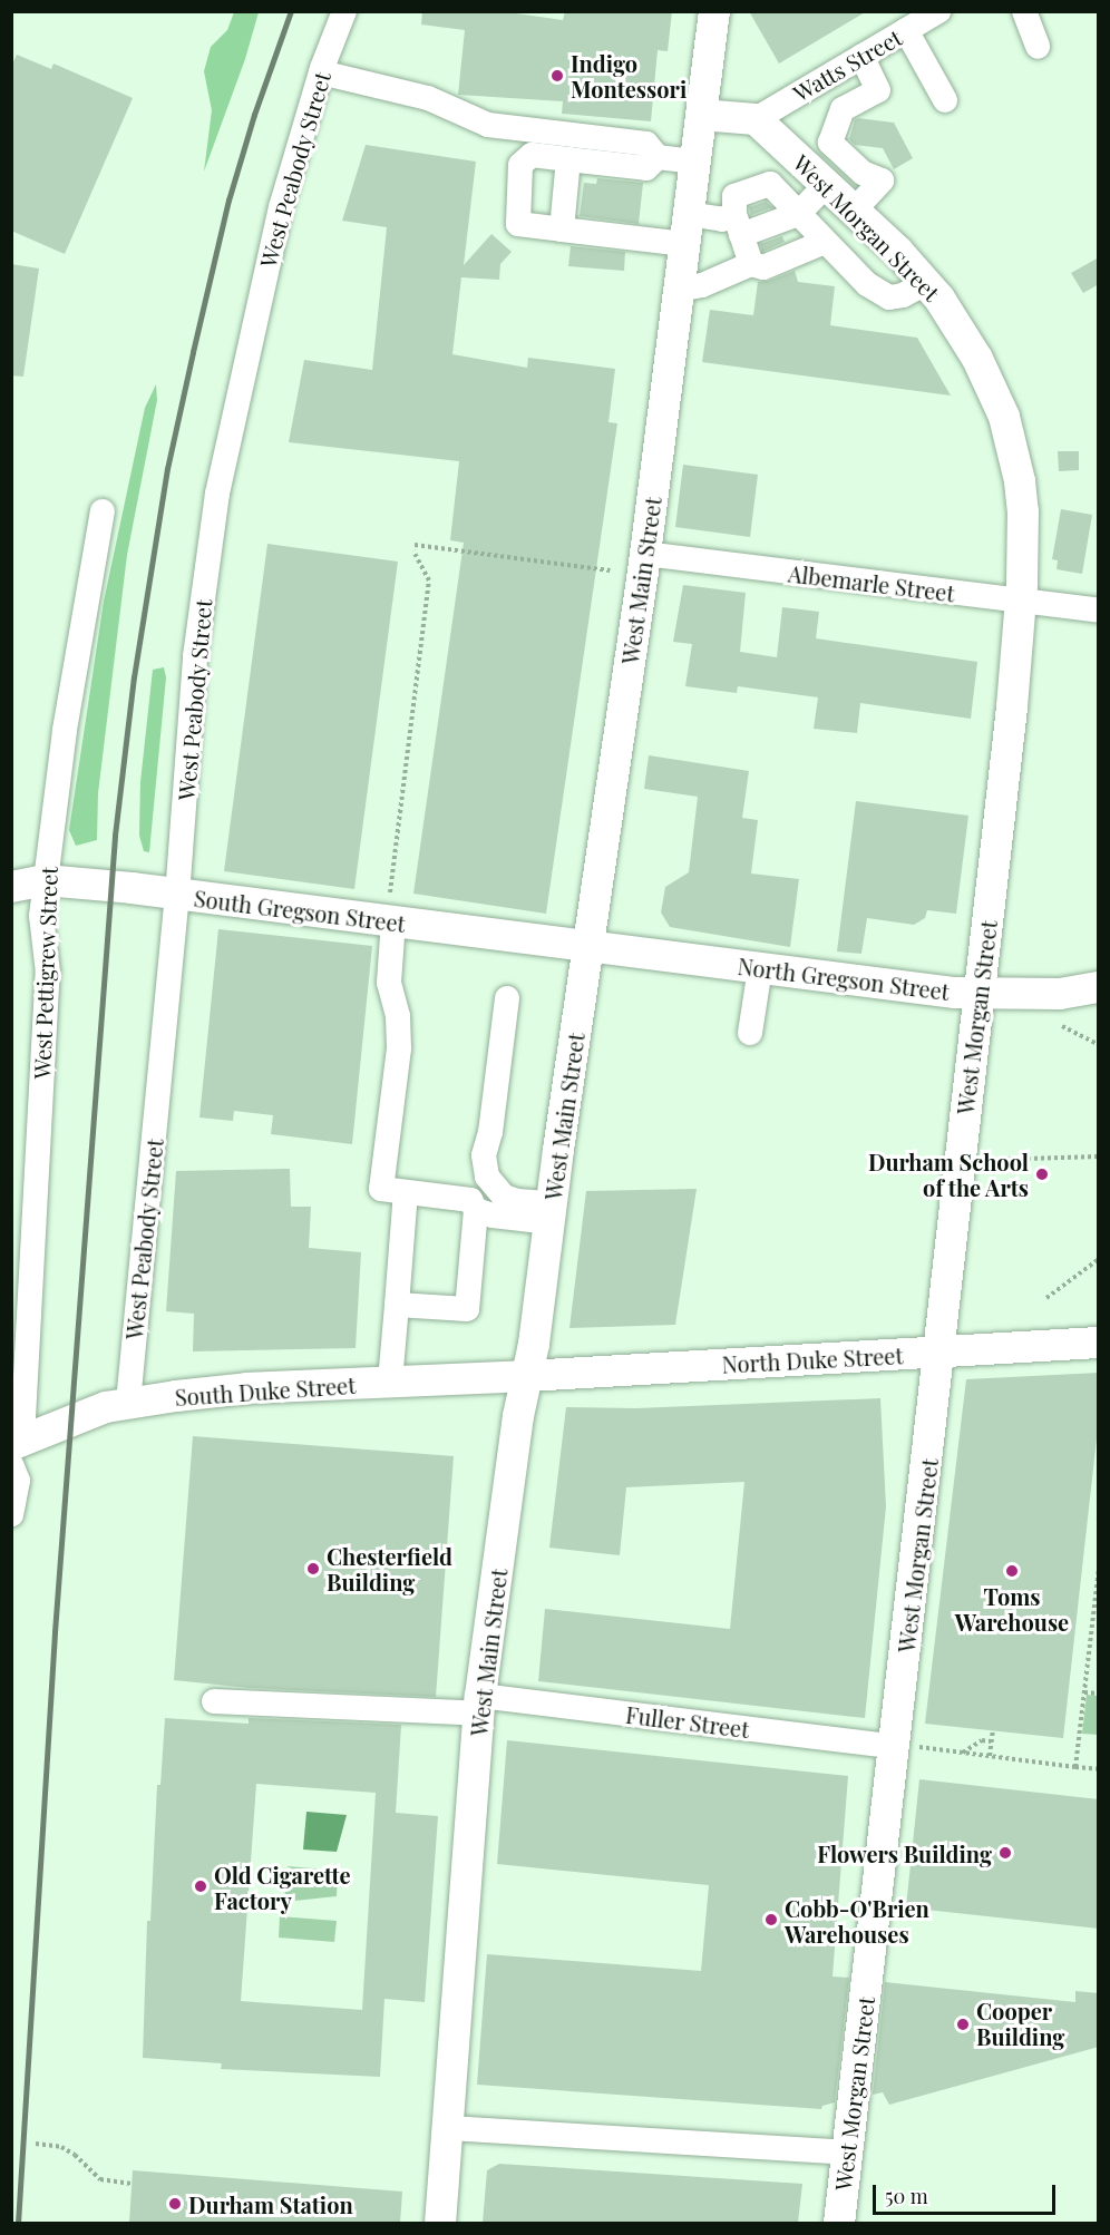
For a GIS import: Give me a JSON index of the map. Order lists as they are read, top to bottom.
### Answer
{
  "streets": {
    "main road": [
      "West Morgan Street",
      "West Main Street",
      "South Gregson Street",
      "North Gregson Street",
      "North Duke Street",
      "South Duke Street"
    ],
    "street": [
      "Watts Street",
      "West Peabody Street",
      "Albemarle Street",
      "West Pettigrew Street",
      "Fuller Street"
    ]
  },
  "crossings": [
    ["Watts Street", "West Morgan Street"],
    ["West Peabody Street", "South Gregson Street"],
    ["West Peabody Street", "South Duke Street"],
    ["West Morgan Street", "Albemarle Street"],
    ["West Morgan Street", "North Gregson Street"],
    ["West Morgan Street", "North Duke Street"],
    ["West Morgan Street", "Fuller Street"],
    ["West Main Street", "Albemarle Street"],
    ["West Main Street", "South Gregson Street"],
    ["West Main Street", "North Gregson Street"],
    ["West Main Street", "North Duke Street"],
    ["West Main Street", "South Duke Street"],
    ["West Main Street", "Fuller Street"],
    ["South Gregson Street", "West Pettigrew Street"],
    ["South Gregson Street", "North Gregson Street"],
    ["West Pettigrew Street", "South Duke Street"],
    ["North Duke Street", "South Duke Street"]
  ],
  "places": [
    "Indigo Montessori",
    "Durham School of the Arts",
    "Chesterfield Building",
    "Toms Warehouse",
    "Flowers Building",
    "Old Cigarette Factory",
    "Cobb-O'Brien Warehouses",
    "Cooper Building",
    "Durham Station"
  ],
  "scale_bar": "50 m"
}
